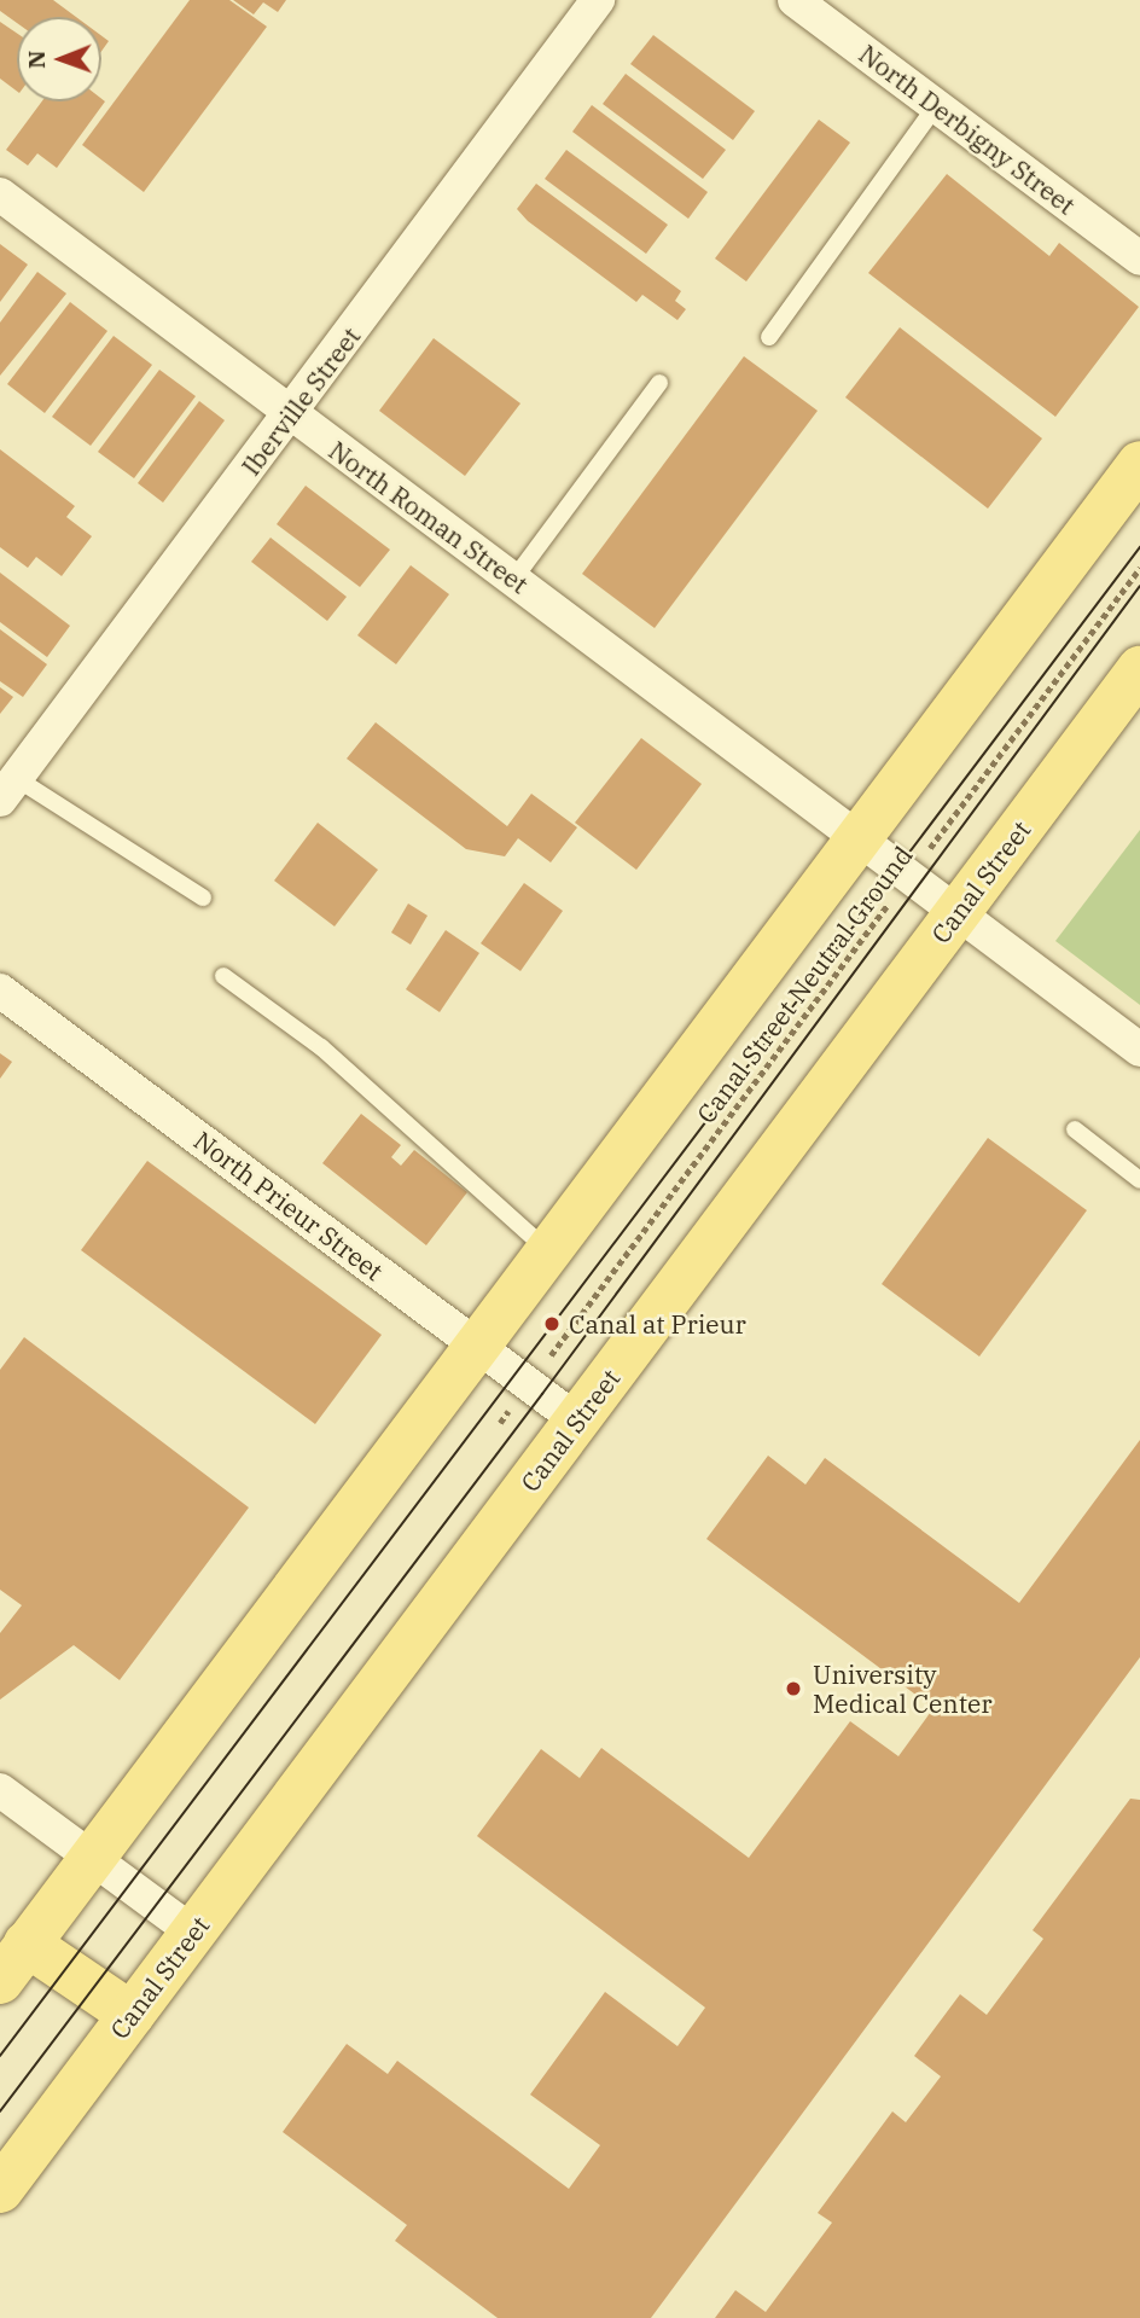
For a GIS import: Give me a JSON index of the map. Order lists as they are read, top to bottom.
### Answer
{
  "streets": {
    "main road": ["Canal Street"],
    "street": [
      "North Derbigny Street",
      "Iberville Street",
      "North Roman Street",
      "North Prieur Street"
    ],
    "path": ["Canal Street Neutral Ground"]
  },
  "crossings": [
    ["Iberville Street", "North Roman Street"],
    ["North Roman Street", "Canal Street"],
    ["North Roman Street", "Canal Street Neutral Ground"],
    ["Canal Street", "North Prieur Street"],
    ["Canal Street Neutral Ground", "North Prieur Street"]
  ],
  "places": ["Canal at Prieur", "University Medical Center"],
  "north": "left"
}
